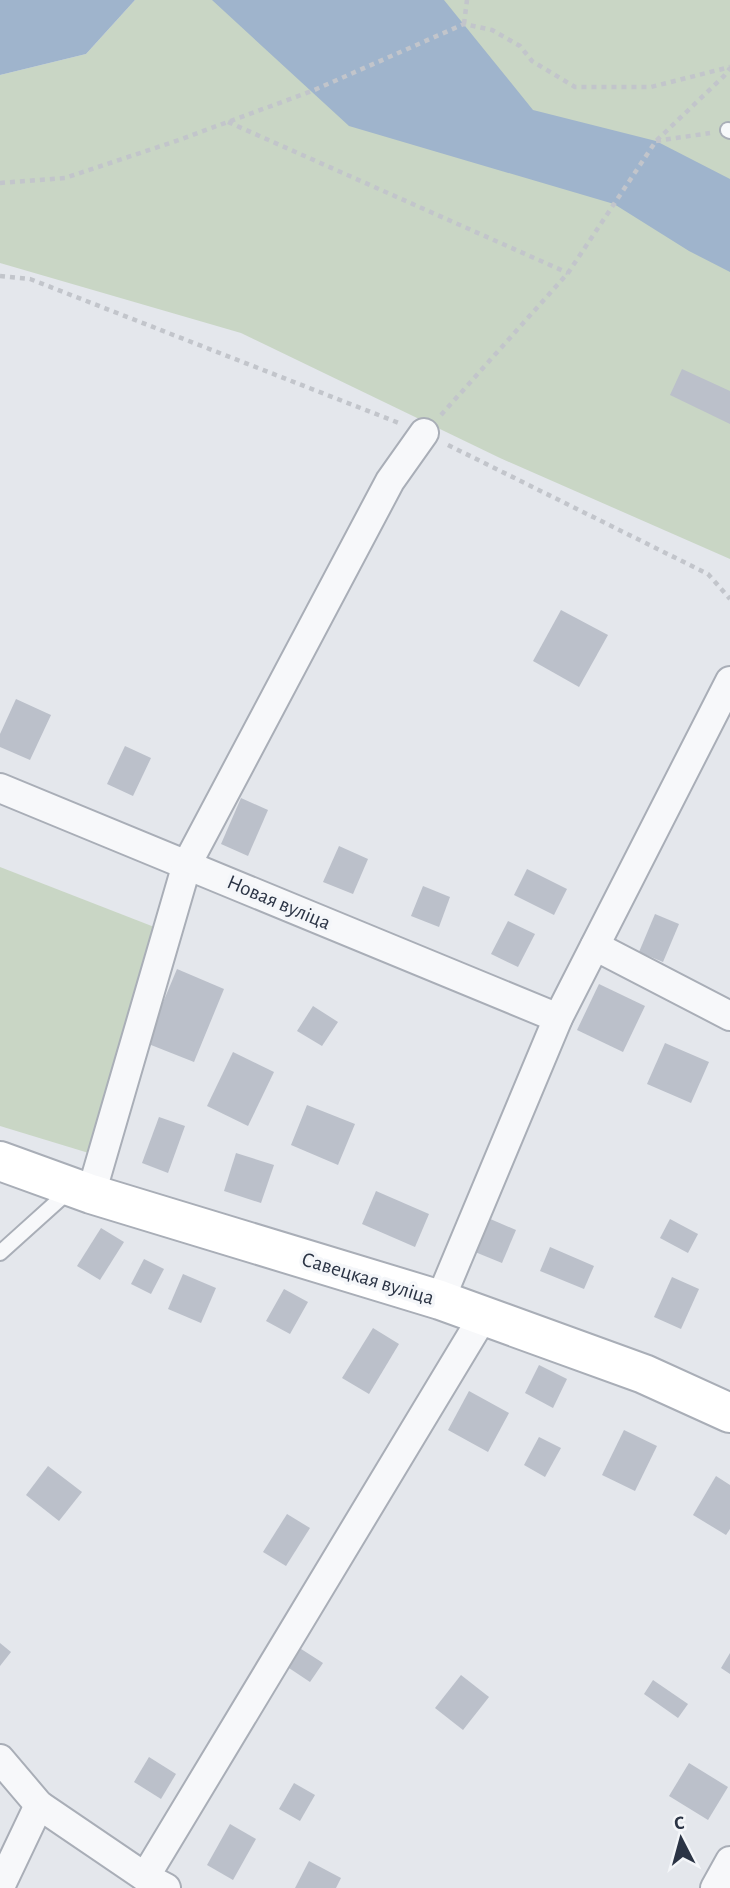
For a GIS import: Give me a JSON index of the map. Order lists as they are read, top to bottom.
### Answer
{
  "streets": {
    "main road": ["Савецкая вуліца"],
    "street": ["Новая вуліца"]
  },
  "north": "top"
}
